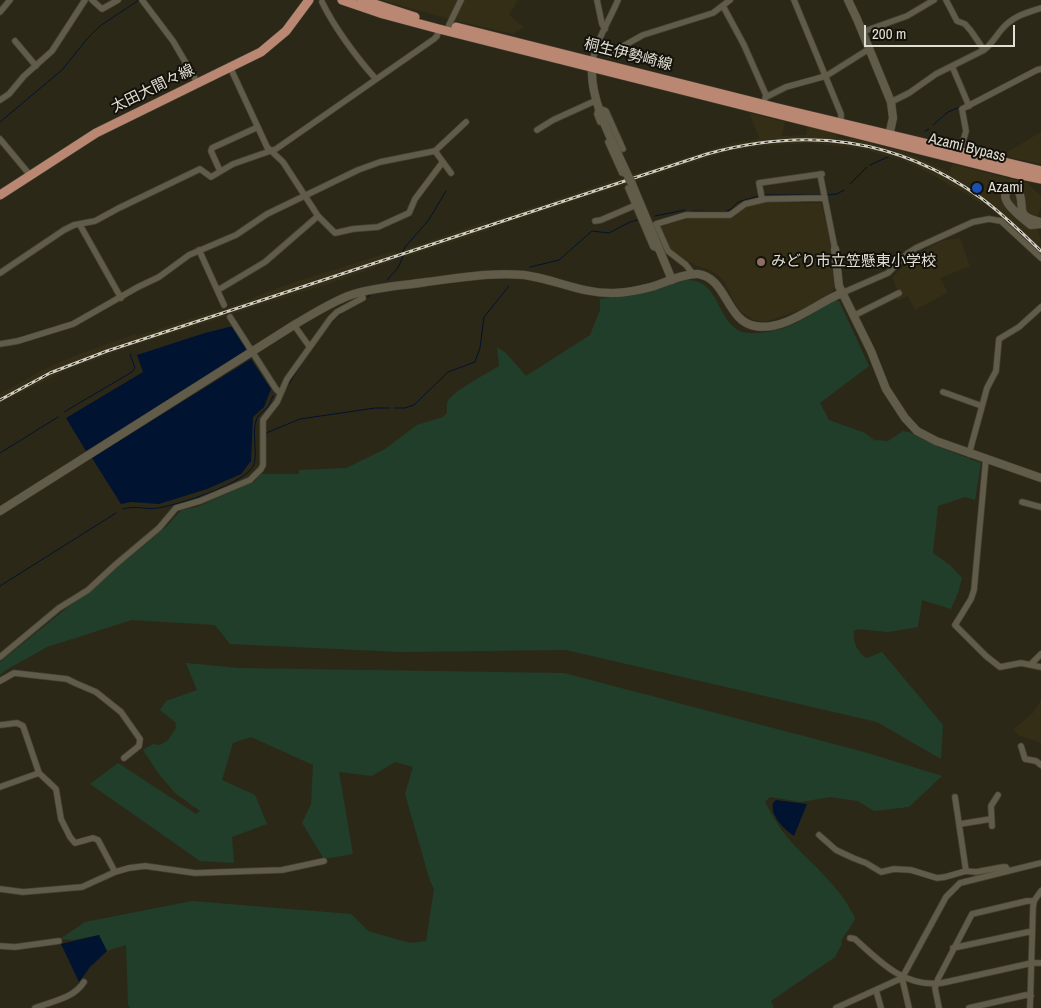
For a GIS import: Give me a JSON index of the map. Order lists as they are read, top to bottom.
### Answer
{
  "streets": {
    "main road": ["桐生伊勢崎線", "太田大間々線", "Azami Bypass"]
  },
  "places": ["Azami", "みどり市立笠懸東小学校"],
  "scale_bar": "200 m"
}
